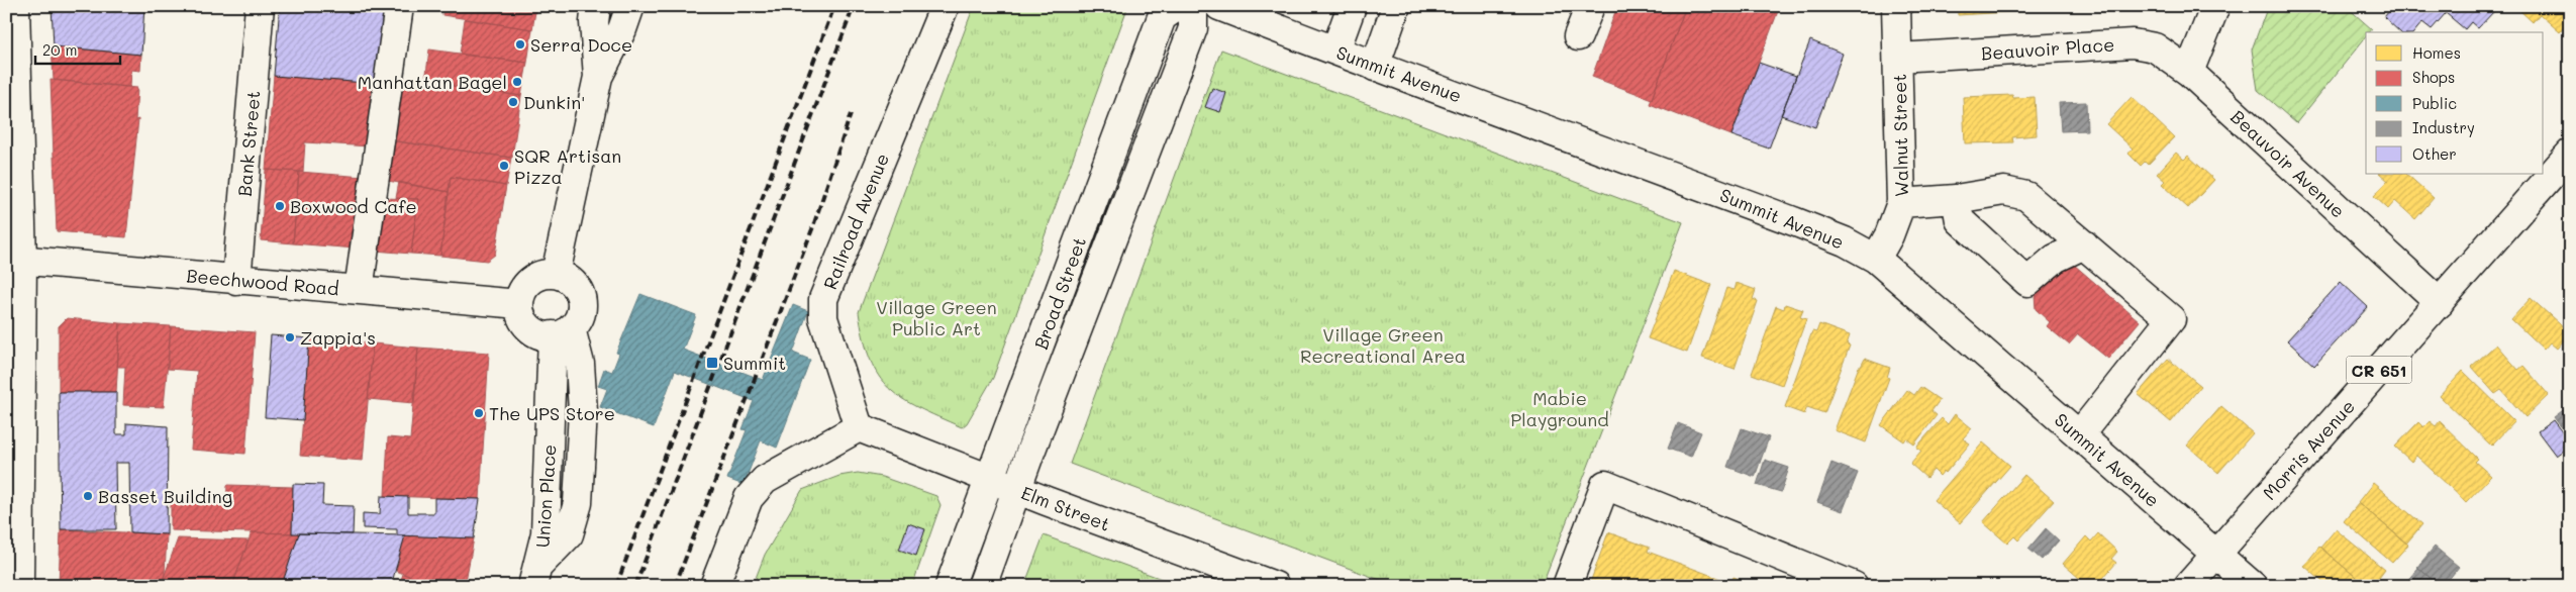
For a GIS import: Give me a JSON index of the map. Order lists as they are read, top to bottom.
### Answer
{
  "streets": {
    "street": [
      "Beauvoir Place",
      "Summit Avenue",
      "Walnut Street",
      "Bank Street",
      "Beauvoir Avenue",
      "Railroad Avenue",
      "Beechwood Road",
      "Broad Street",
      "CR 651",
      "Morris Avenue",
      "Union Place",
      "Elm Street"
    ]
  },
  "crossings": [
    ["Beauvoir Place", "Walnut Street"],
    ["Beauvoir Place", "Beauvoir Avenue"],
    ["Summit Avenue", "Walnut Street"],
    ["Summit Avenue", "Morris Avenue"],
    ["Bank Street", "Beechwood Road"],
    ["Beauvoir Avenue", "Morris Avenue"],
    ["Railroad Avenue", "Elm Street"],
    ["Beechwood Road", "Union Place"],
    ["Broad Street", "Elm Street"]
  ],
  "parks": ["Village Green Public Art", "Village Green Recreational Area", "Mabie Playground"],
  "places": {
    "other": [
      "Serra Doce",
      "Manhattan Bagel",
      "Dunkin'",
      "SQR Artisan Pizza",
      "Boxwood Cafe",
      "Zappia's",
      "The UPS Store",
      "Basset Building"
    ],
    "transit": ["Summit"]
  },
  "legend": [
    "Homes",
    "Shops",
    "Public",
    "Industry",
    "Other"
  ],
  "scale_bar": "20 m"
}
